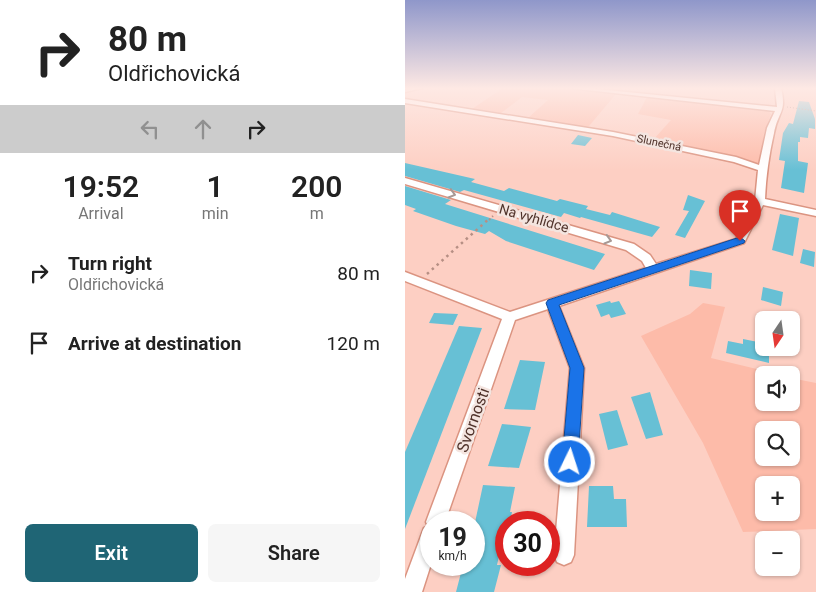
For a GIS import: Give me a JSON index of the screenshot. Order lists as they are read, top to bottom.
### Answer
{
  "streets": {
    "street": ["Slunečná", "Na vyhlídce", "Svornosti"]
  },
  "north": "bottom",
  "page": {
    "turn": ["80 m", "Oldřichovická"],
    "eta": [
      "19:52",
      "Arrival",
      "1",
      "min",
      "200",
      "m"
    ],
    "list": [
      {
        "name": "Turn right",
        "note": "Oldřichovická",
        "value": "80 m"
      },
      {
        "name": "Arrive at destination",
        "value": "120 m"
      }
    ],
    "map_buttons": ["+", "−"],
    "speed": "19 km/h",
    "limit": "30",
    "buttons": ["Exit", "Share"]
  }
}
